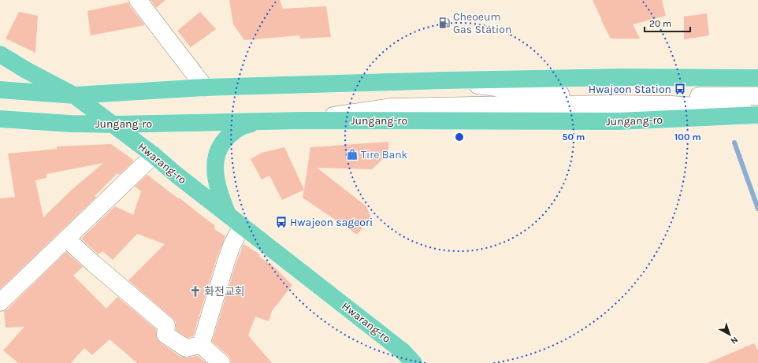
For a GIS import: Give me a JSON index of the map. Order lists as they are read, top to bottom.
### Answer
{
  "streets": {
    "main road": ["Jungang-ro", "Hwarang-ro"]
  },
  "crossings": [
    ["Jungang-ro", "Hwarang-ro"]
  ],
  "places": {
    "fuel station": ["Cheoeum Gas Station"],
    "bus stop": ["Hwajeon Station", "Hwajeon sageori"],
    "shop": ["Tire Bank"],
    "church": ["화전교회"]
  },
  "scale_bar": "20 m",
  "north": "bottom right",
  "rings": ["50 m", "100 m"]
}
